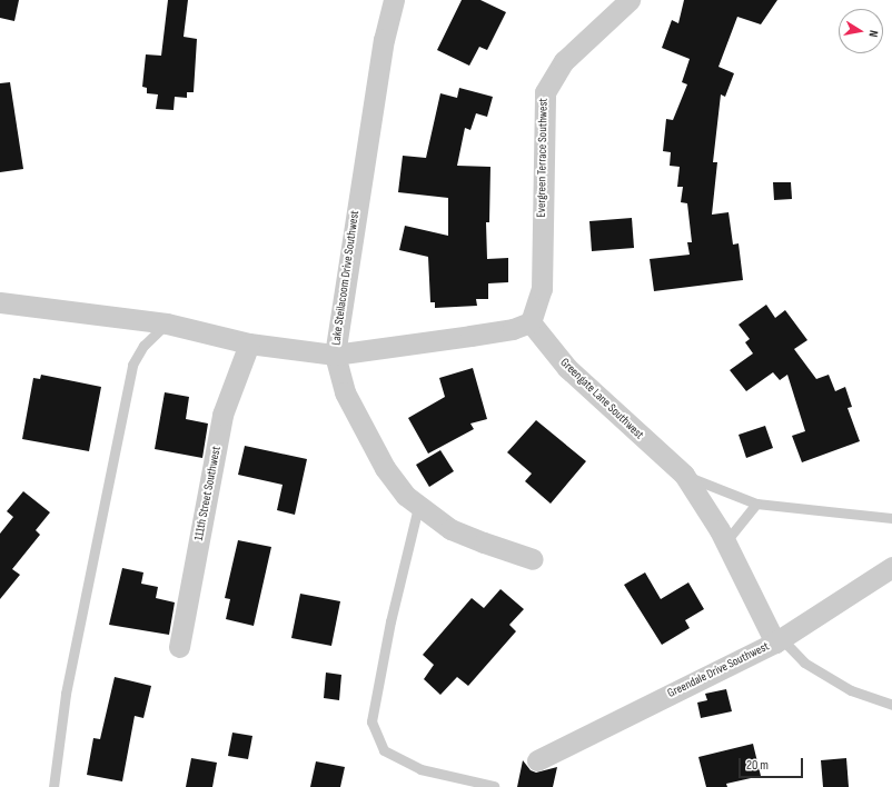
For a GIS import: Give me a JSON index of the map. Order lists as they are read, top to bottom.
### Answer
{
  "streets": {
    "street": [
      "Evergreen Terrace Southwest",
      "Lake Steilacoom Drive Southwest",
      "Greengate Lane Southwest",
      "111th Street Southwest",
      "Greendale Drive Southwest"
    ]
  },
  "crossings": [
    ["Evergreen Terrace Southwest", "Greengate Lane Southwest"],
    ["Lake Steilacoom Drive Southwest", "111th Street Southwest"],
    ["Greengate Lane Southwest", "Greendale Drive Southwest"]
  ],
  "scale_bar": "20 m",
  "north": "right"
}
